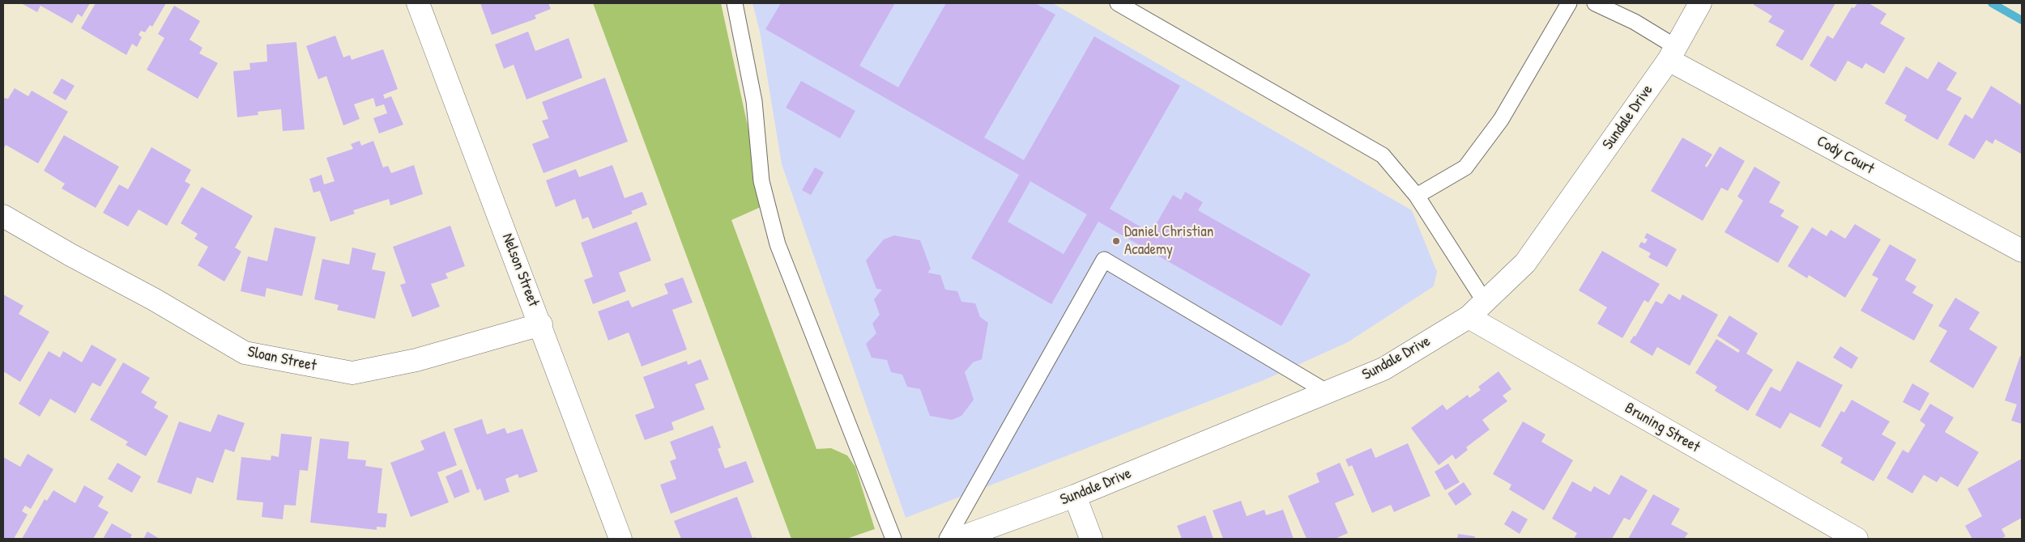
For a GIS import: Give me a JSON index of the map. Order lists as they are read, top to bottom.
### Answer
{
  "streets": {
    "street": [
      "Sundale Drive",
      "Cody Court",
      "Nelson Street",
      "Sloan Street",
      "Bruning Street"
    ]
  },
  "crossings": [
    ["Sundale Drive", "Cody Court"],
    ["Sundale Drive", "Bruning Street"],
    ["Nelson Street", "Sloan Street"]
  ],
  "places": ["Daniel Christian Academy"]
}
